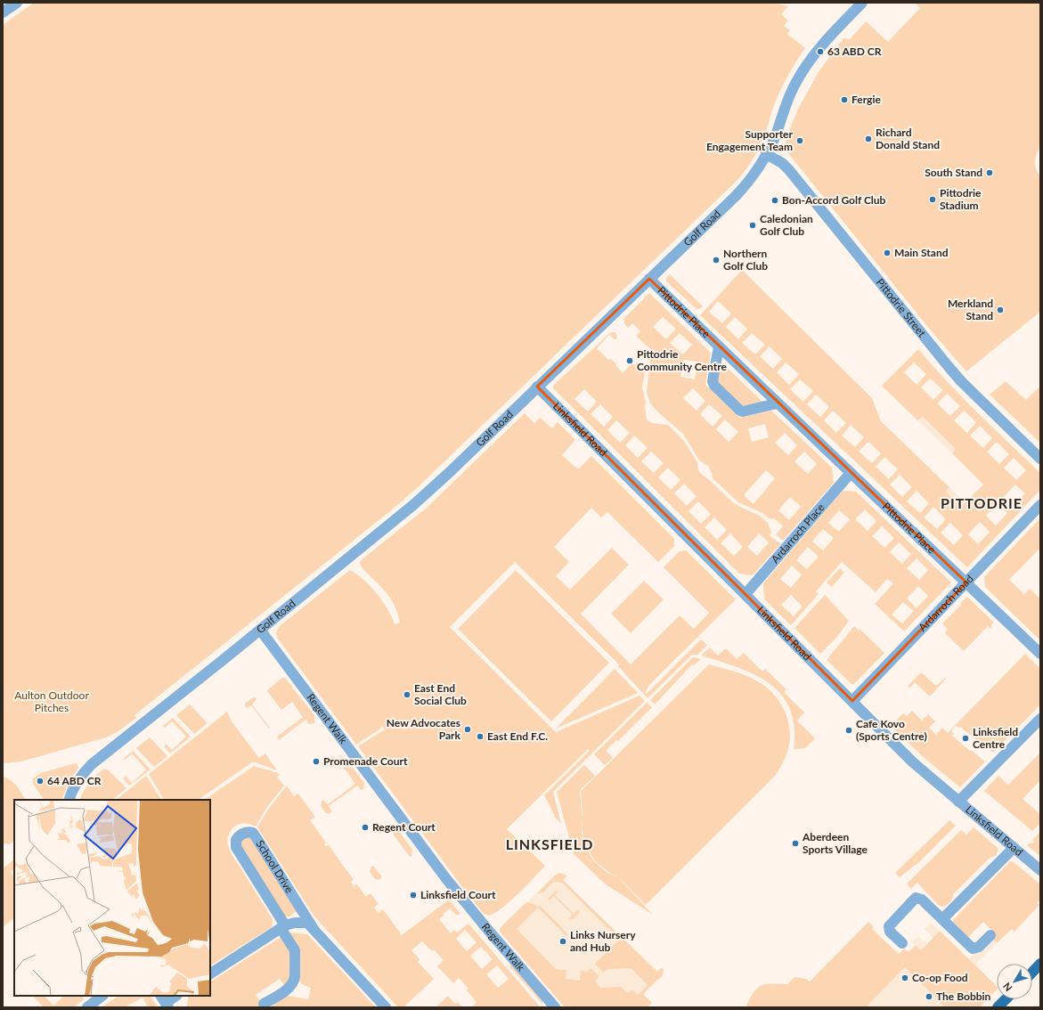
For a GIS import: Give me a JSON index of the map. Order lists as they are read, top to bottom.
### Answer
{
  "streets": {
    "street": [
      "Golf Road",
      "Pittodrie Street",
      "Pittodrie Place",
      "Linksfield Road",
      "Ardarroch Place",
      "Ardarroch Road",
      "Regent Walk",
      "School Drive"
    ]
  },
  "crossings": [
    ["Golf Road", "Pittodrie Street"],
    ["Golf Road", "Pittodrie Place"],
    ["Golf Road", "Linksfield Road"],
    ["Golf Road", "Regent Walk"],
    ["Pittodrie Place", "Ardarroch Place"],
    ["Pittodrie Place", "Ardarroch Road"],
    ["Linksfield Road", "Ardarroch Place"],
    ["Linksfield Road", "Ardarroch Road"]
  ],
  "districts": ["PITTODRIE", "LINKSFIELD"],
  "parks": ["Aulton Outdoor Pitches"],
  "places": [
    "63 ABD CR",
    "Fergie",
    "Richard Donald Stand",
    "Supporter Engagement Team",
    "South Stand",
    "Pittodrie Stadium",
    "Bon-Accord Golf Club",
    "Caledonian Golf Club",
    "Main Stand",
    "Northern Golf Club",
    "Merkland Stand",
    "Pittodrie Community Centre",
    "East End Social Club",
    "New Advocates Park",
    "Cafe Kovo (Sports Centre)",
    "East End F.C.",
    "Linksfield Centre",
    "Promenade Court",
    "64 ABD CR",
    "Regent Court",
    "Aberdeen Sports Village",
    "Linksfield Court",
    "Links Nursery and Hub",
    "Co-op Food",
    "The Bobbin"
  ],
  "north": "bottom left"
}
